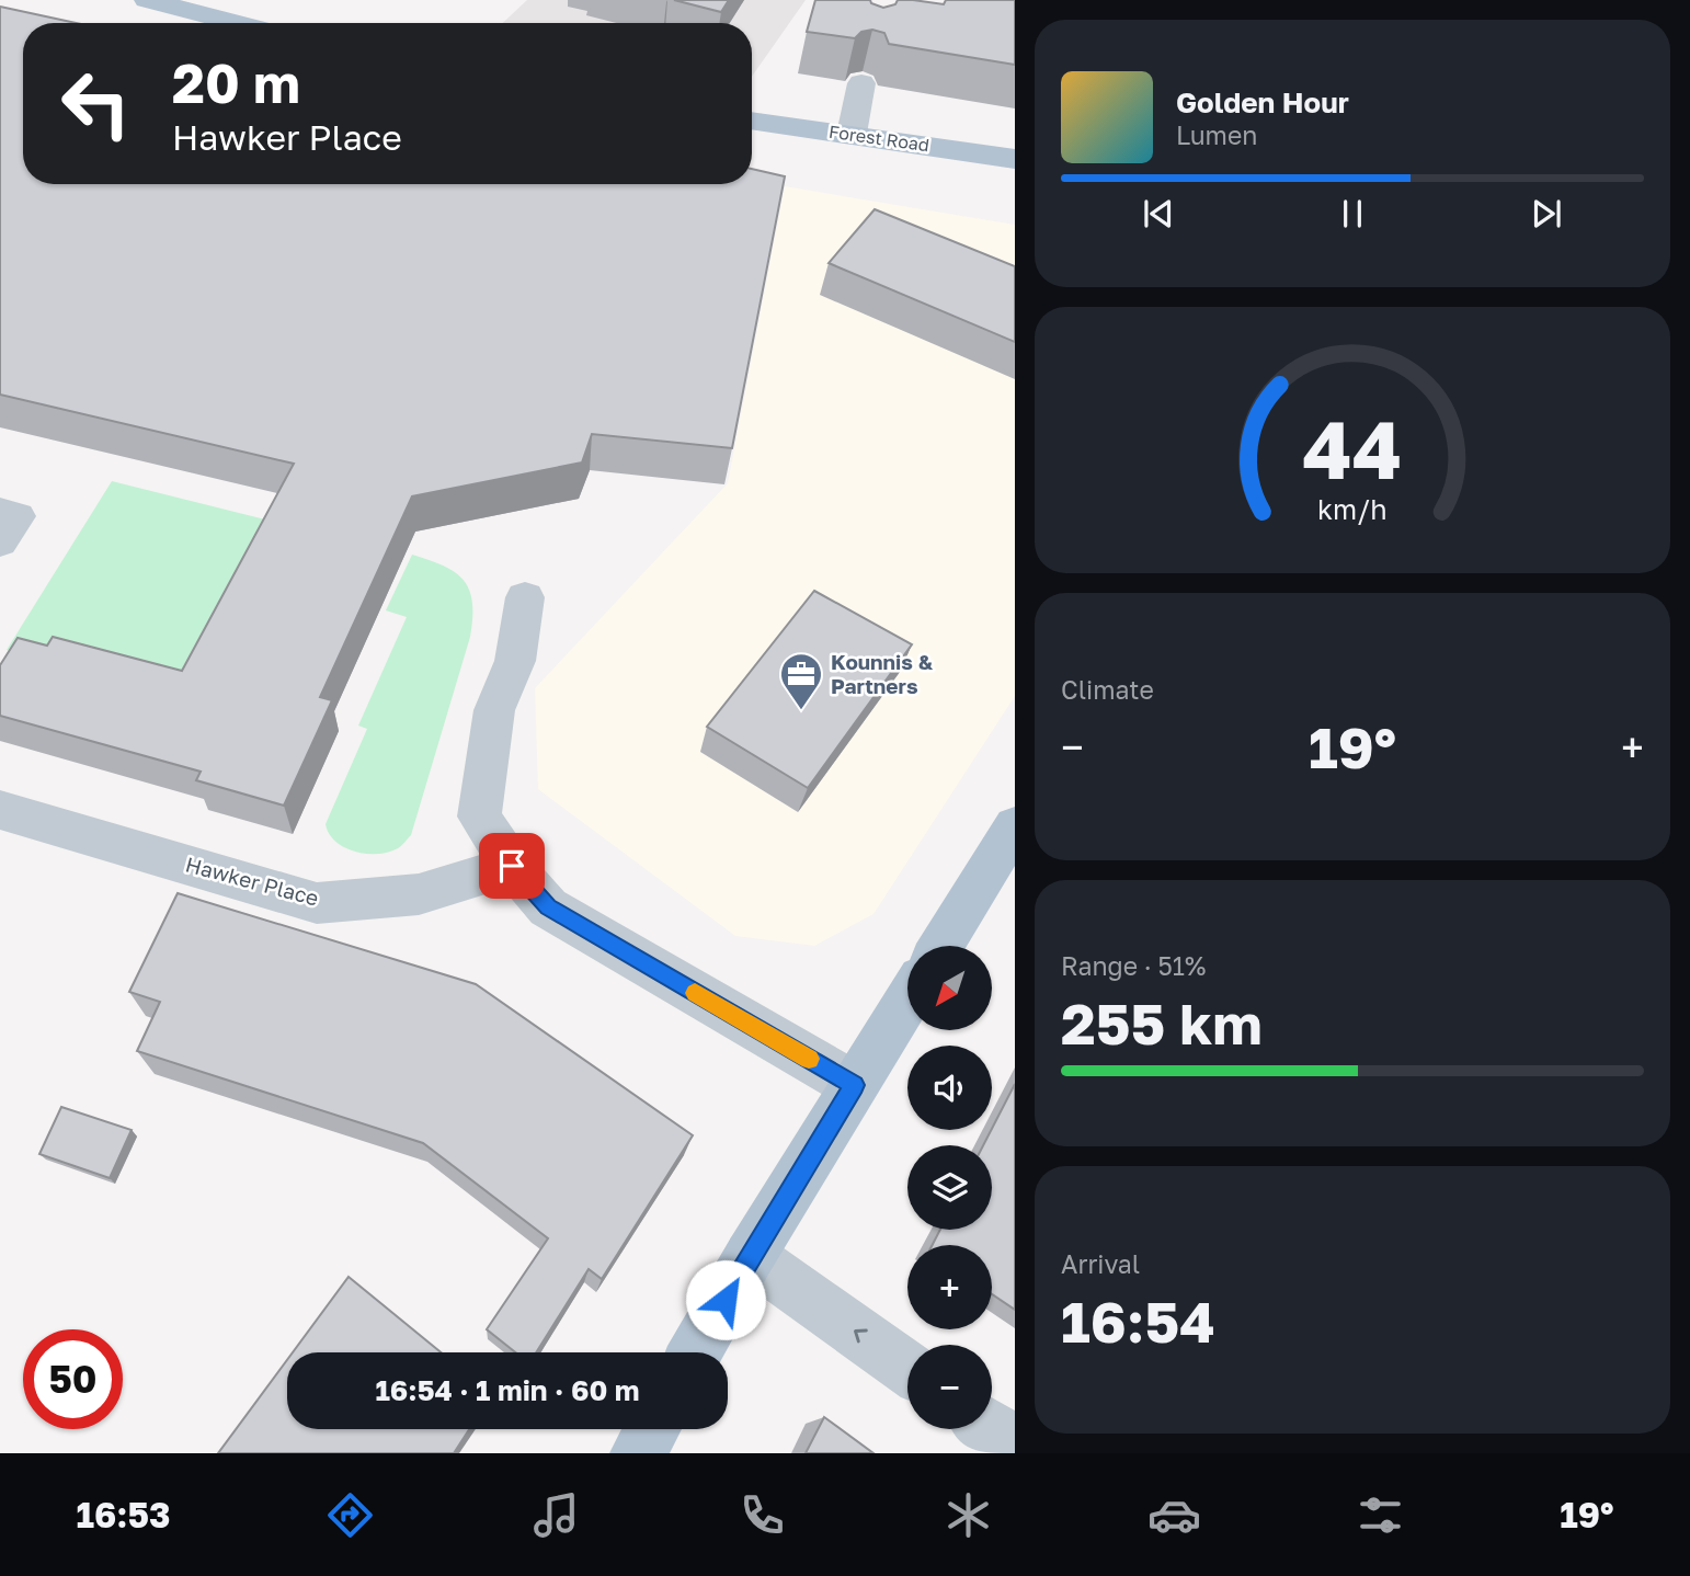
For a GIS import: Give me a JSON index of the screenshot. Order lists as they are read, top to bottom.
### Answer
{
  "streets": {
    "main road": ["Forest Road"],
    "street": ["Hawker Place"]
  },
  "places": {
    "office": ["Kounnis & Partners"]
  },
  "north": "bottom left",
  "page": {
    "turn": ["20 m", "Hawker Place"],
    "song": ["Golden Hour", "Lumen"],
    "tile": [
      "Climate",
      ["Range · 51%", "255 km"],
      ["Arrival", "16:54"]
    ],
    "heat": ["−", "19°", "+"],
    "map_buttons": ["+", "−"],
    "limit": "50",
    "trip": "16:54 · 1 min · 60 m",
    "tabs": ["16:53", "19°"],
    "gauge": ["44", "km/h"]
  }
}
